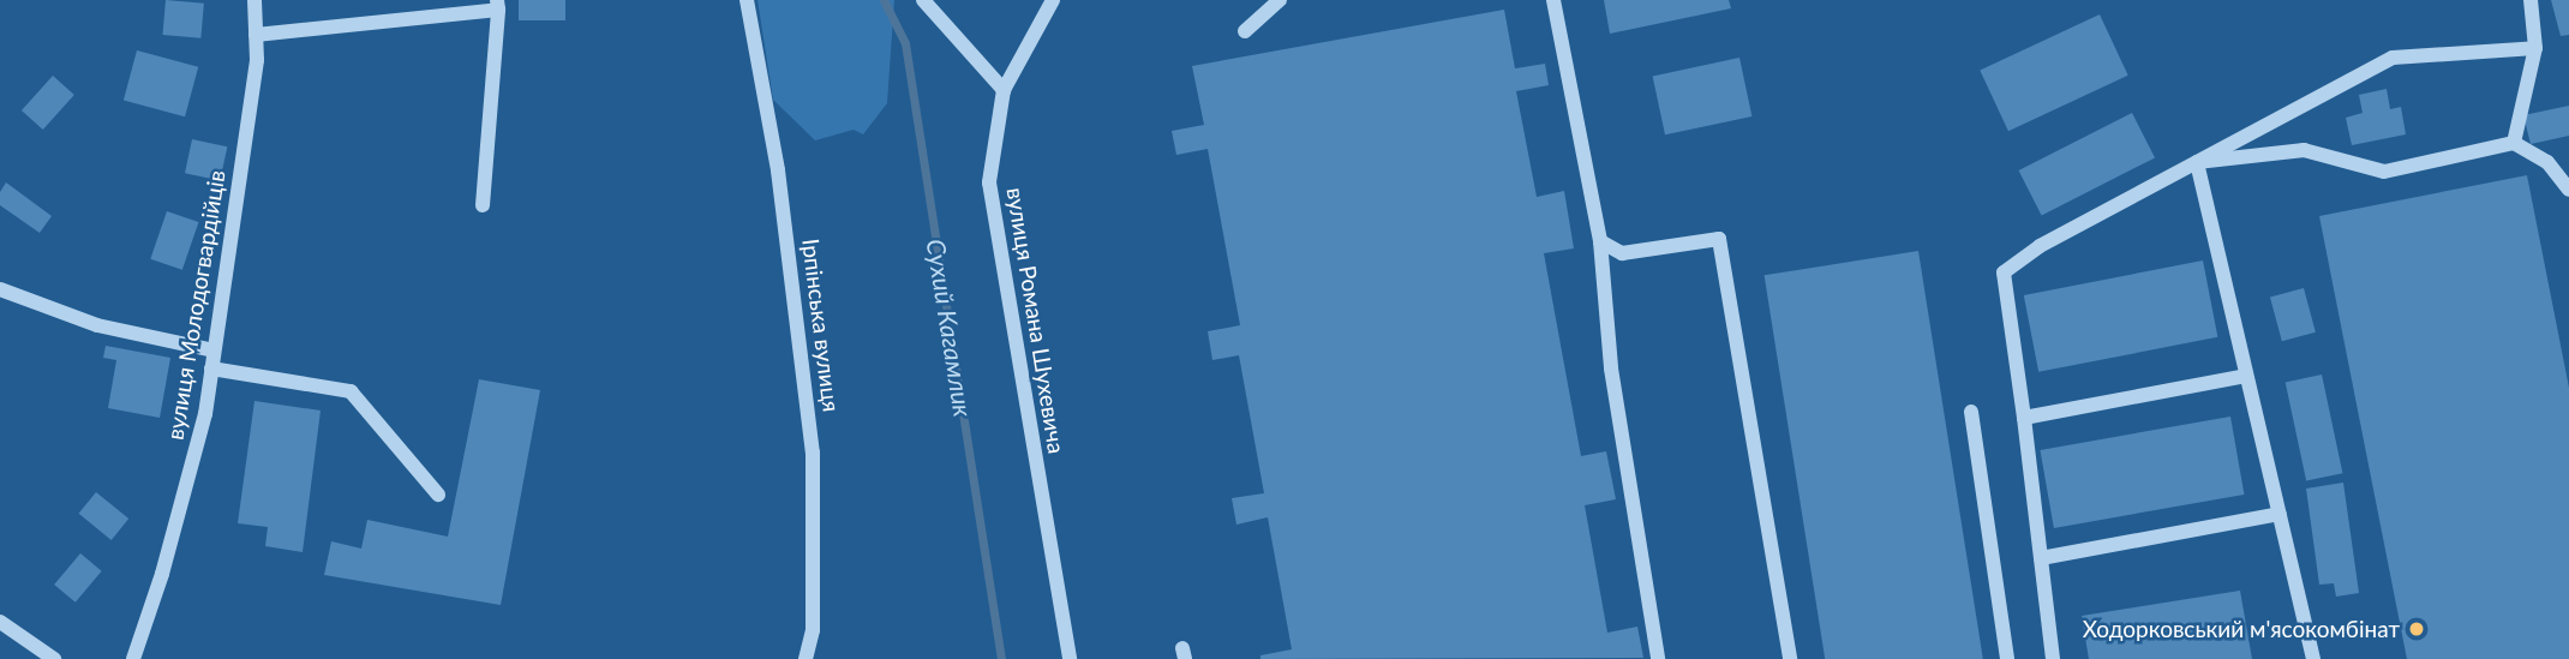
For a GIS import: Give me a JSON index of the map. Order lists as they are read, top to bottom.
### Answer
{
  "streets": {
    "street": ["вулиця Молодогвардійців", "вулиця Романа Шухевича", "Ірпінська вулиця"]
  },
  "water": ["Сухий Кагамлик"],
  "places": ["Ходорковський м'ясокомбінат"]
}
